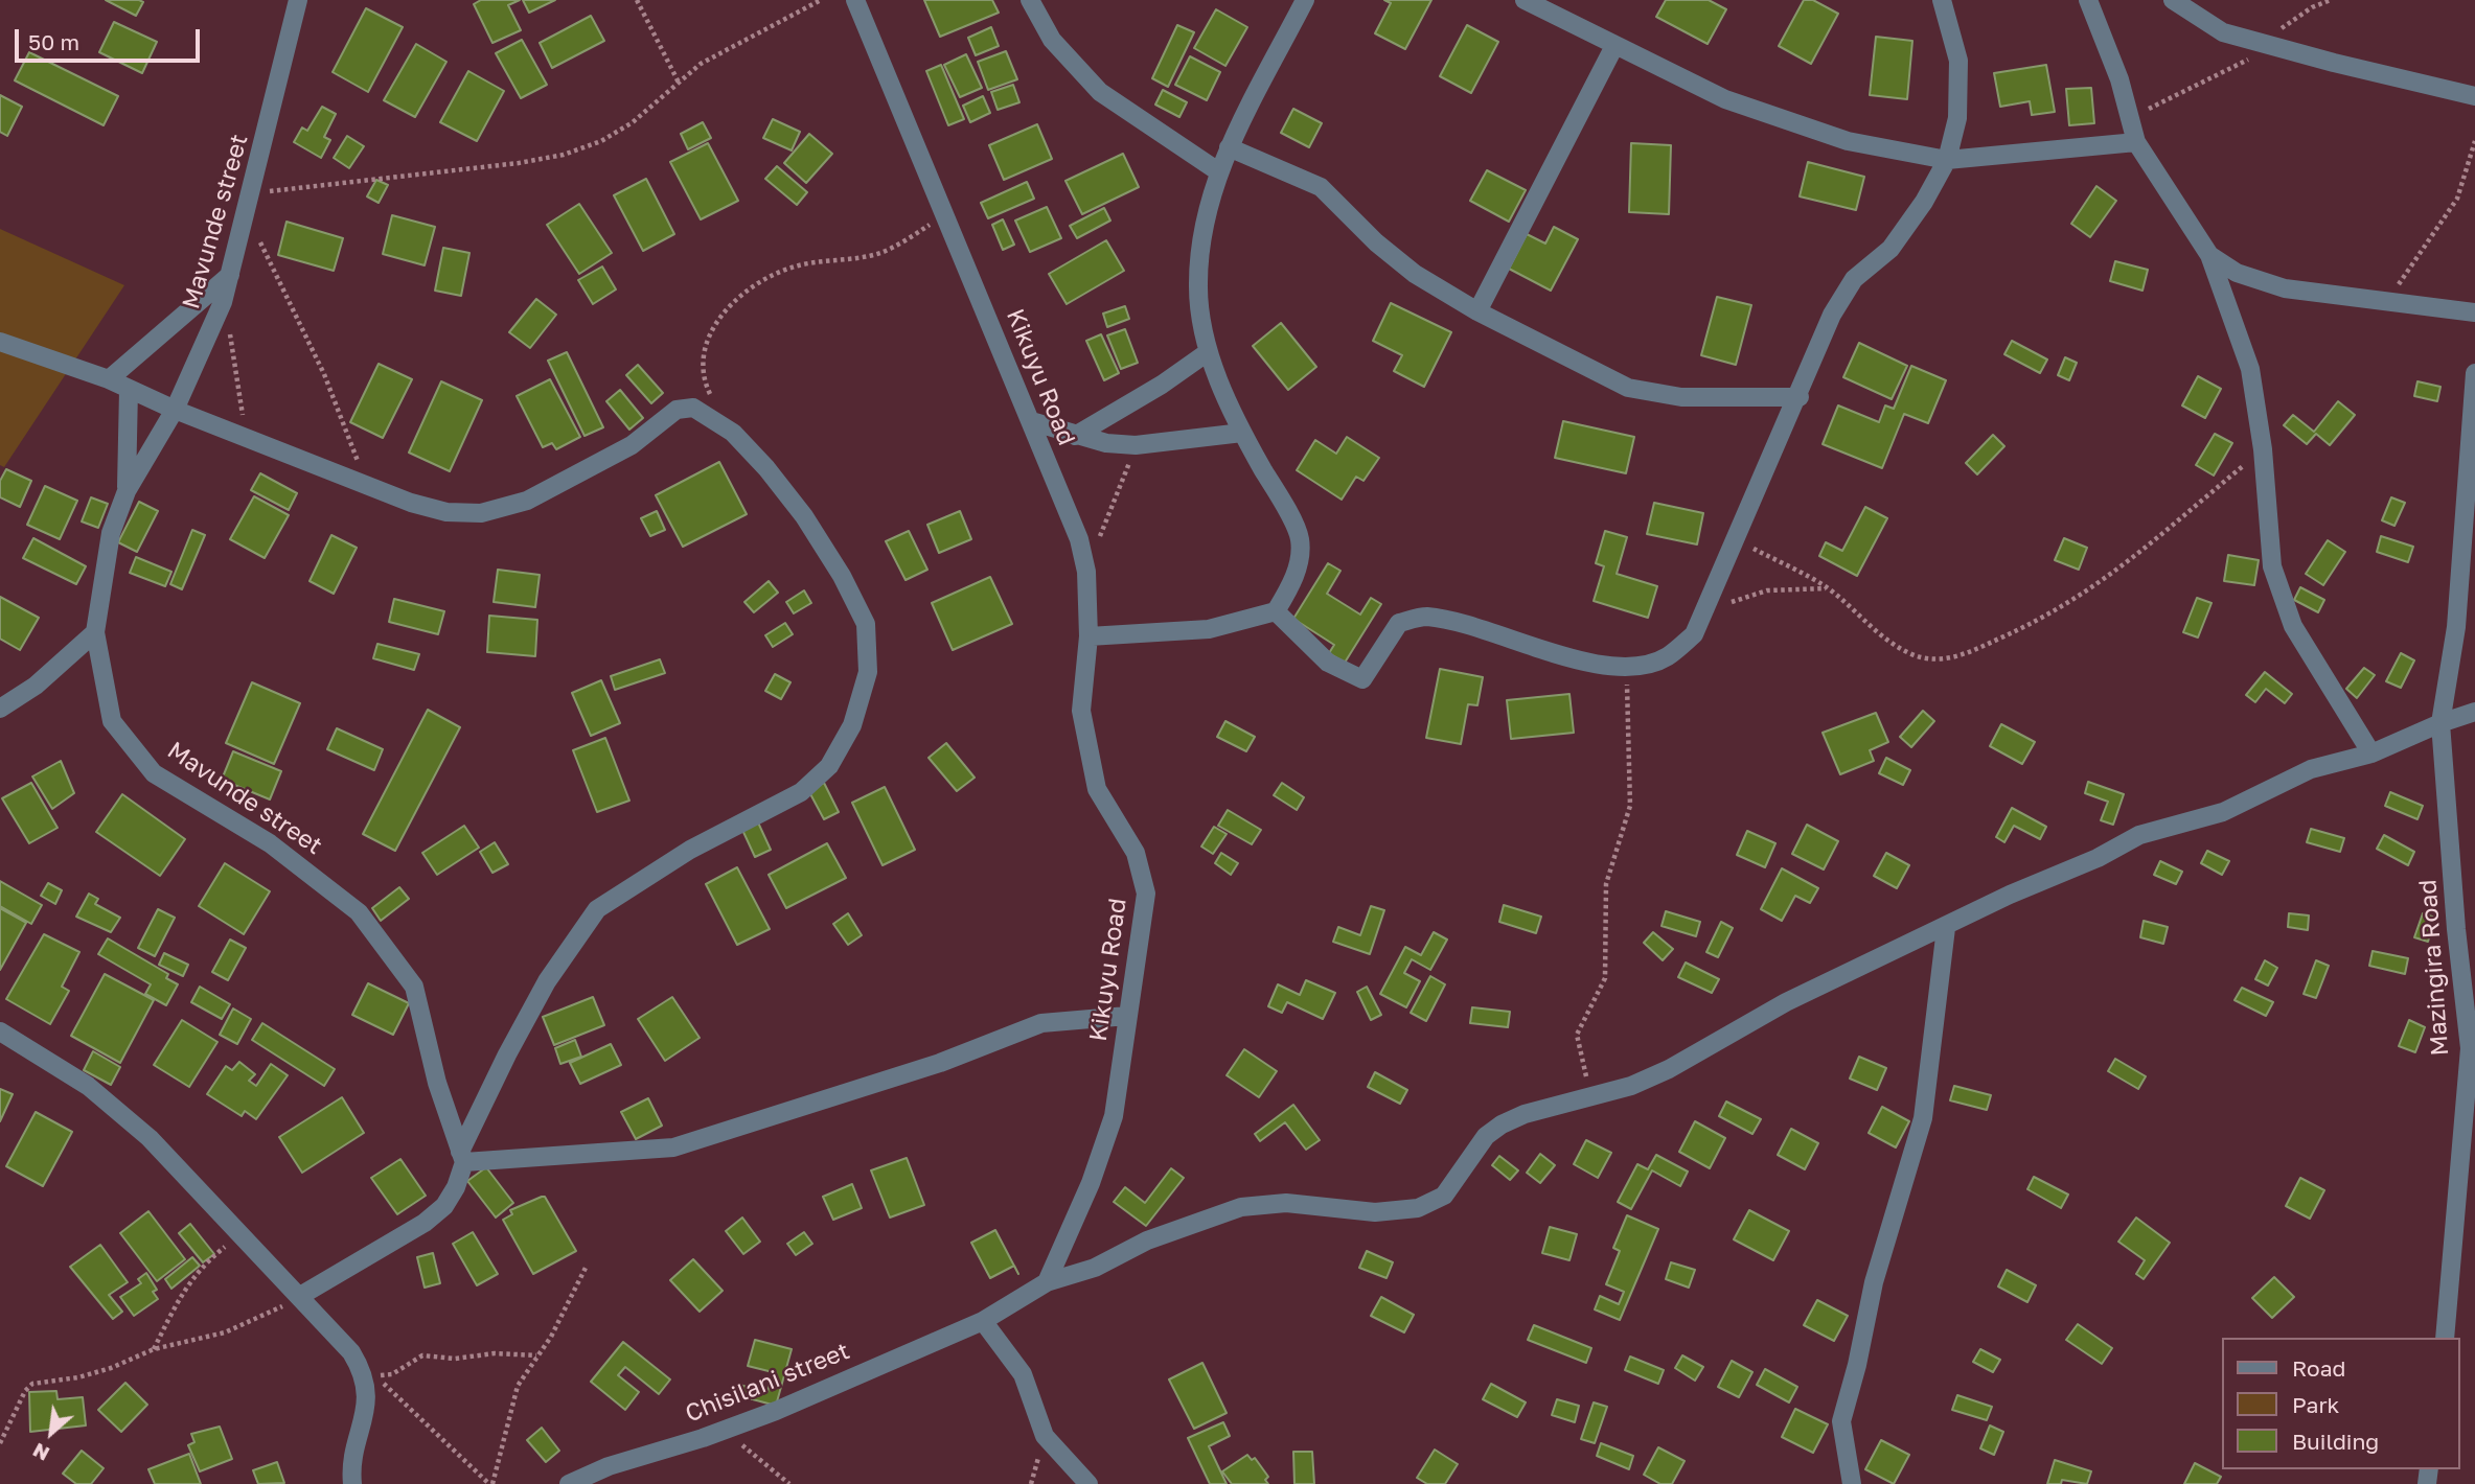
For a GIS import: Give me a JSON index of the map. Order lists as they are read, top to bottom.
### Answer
{
  "streets": {
    "street": [
      "Mavunde street",
      "Kikuyu Road",
      "Mazingira Road",
      "Chisilani street"
    ]
  },
  "legend": ["Road", "Park", "Building"],
  "scale_bar": "50 m",
  "north": "bottom left"
}
